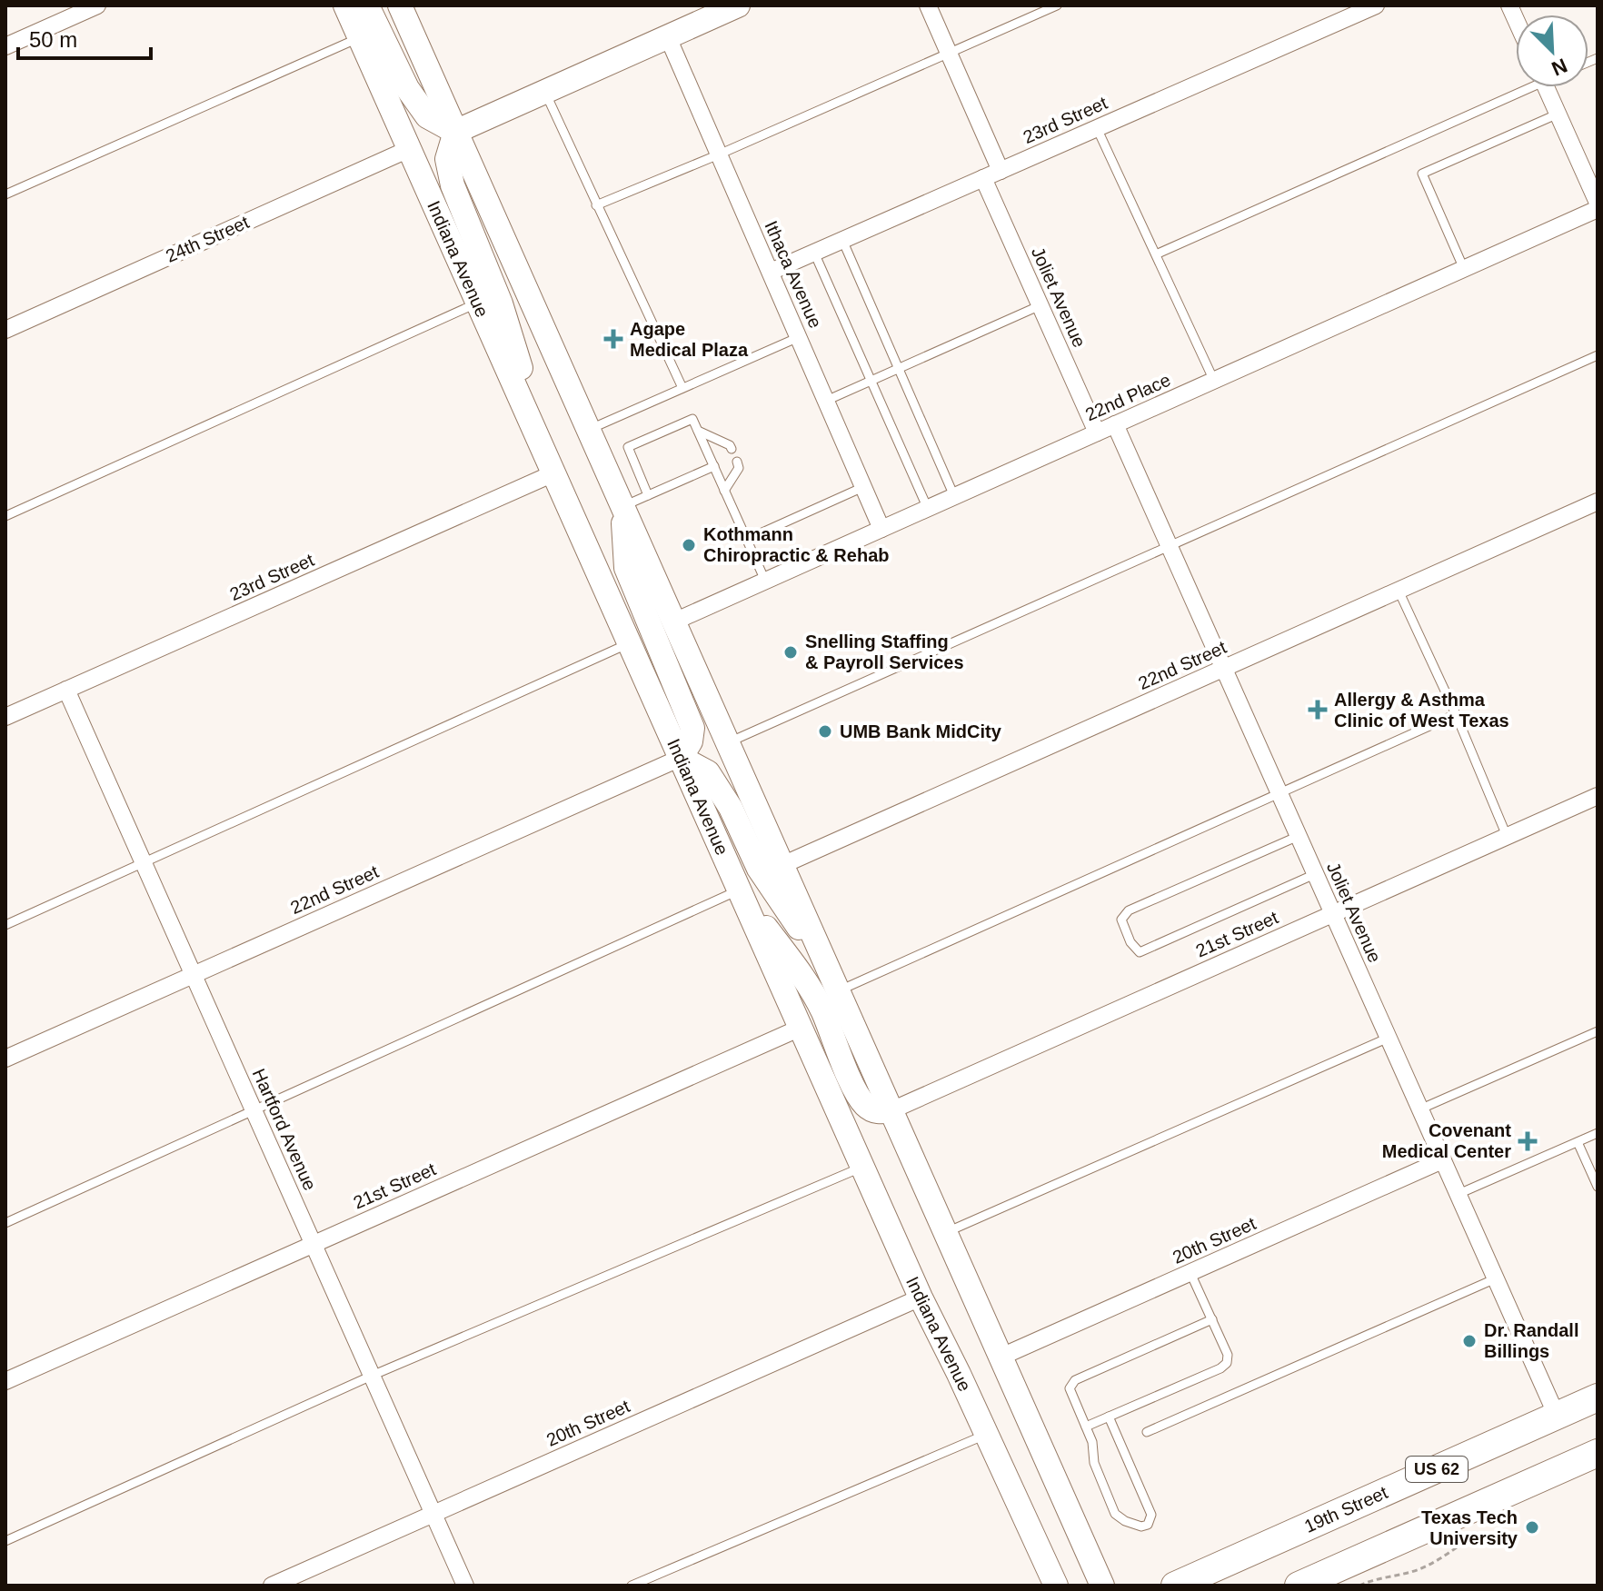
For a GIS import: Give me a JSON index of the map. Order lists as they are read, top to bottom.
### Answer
{
  "streets": {
    "main road": ["Indiana Avenue", "US 62", "19th Street"],
    "street": [
      "23rd Street",
      "24th Street",
      "Ithaca Avenue",
      "Joliet Avenue",
      "22nd Place",
      "22nd Street",
      "21st Street",
      "Hartford Avenue",
      "20th Street"
    ]
  },
  "crossings": [
    ["23rd Street", "Indiana Avenue"],
    ["23rd Street", "Ithaca Avenue"],
    ["23rd Street", "Joliet Avenue"],
    ["23rd Street", "Hartford Avenue"],
    ["24th Street", "Indiana Avenue"],
    ["Indiana Avenue", "22nd Street"],
    ["Indiana Avenue", "21st Street"],
    ["Indiana Avenue", "20th Street"],
    ["Ithaca Avenue", "22nd Place"],
    ["Joliet Avenue", "22nd Place"],
    ["Joliet Avenue", "22nd Street"],
    ["Joliet Avenue", "21st Street"],
    ["Joliet Avenue", "20th Street"],
    ["Joliet Avenue", "19th Street"],
    ["22nd Street", "Hartford Avenue"],
    ["21st Street", "Hartford Avenue"],
    ["Hartford Avenue", "20th Street"]
  ],
  "places": {
    "health": ["Agape Medical Plaza", "Allergy & Asthma Clinic of West Texas", "Covenant Medical Center"],
    "other": [
      "Kothmann Chiropractic & Rehab",
      "Snelling Staffing & Payroll Services",
      "UMB Bank MidCity",
      "Dr. Randall Billings",
      "Texas Tech University"
    ]
  },
  "scale_bar": "50 m",
  "north": "bottom right"
}
